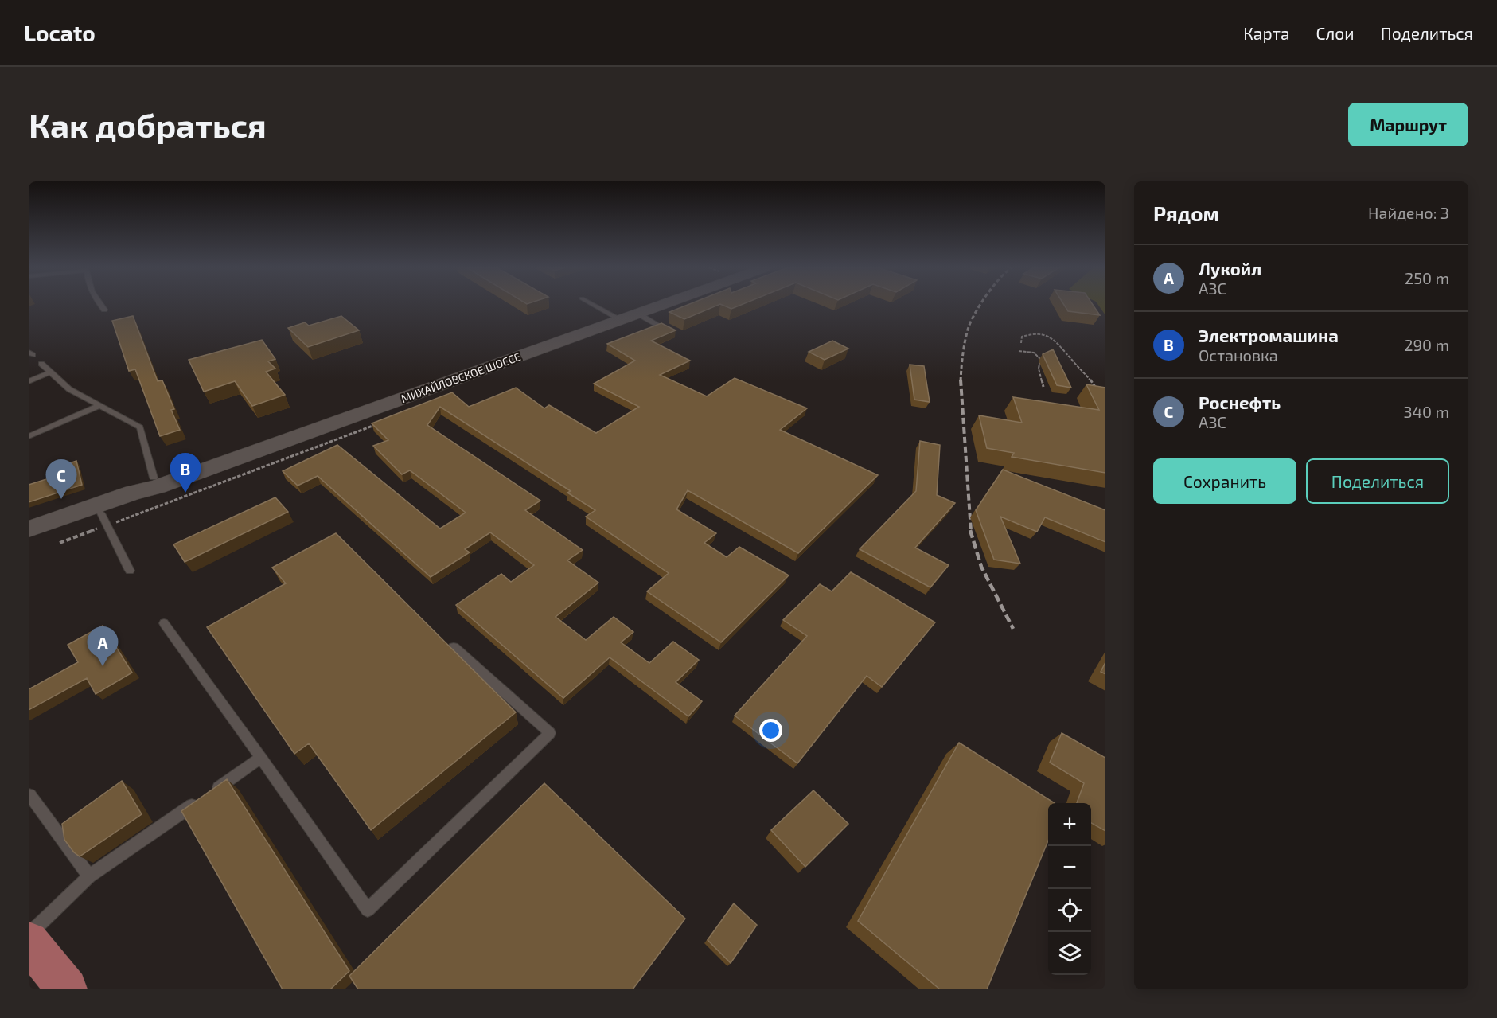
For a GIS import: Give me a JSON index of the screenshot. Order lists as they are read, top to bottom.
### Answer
{
  "streets": {
    "main road": ["МИХАЙЛОВСКОЕ ШОССЕ"]
  },
  "page": {
    "header": "Locato",
    "nav": ["Карта", "Слои", "Поделиться"],
    "buttons": [
      "Маршрут",
      ["Сохранить", "Поделиться"]
    ],
    "title": "Как добраться",
    "heading": ["Рядом", "Найдено: 3"],
    "list": [
      {
        "mark": "A",
        "name": "Лукойл",
        "note": "АЗС",
        "value": "250 m"
      },
      {
        "mark": "B",
        "name": "Электромашина",
        "note": "Остановка",
        "value": "290 m"
      },
      {
        "mark": "C",
        "name": "Роснефть",
        "note": "АЗС",
        "value": "340 m"
      }
    ],
    "pins": ["B", "C", "A"],
    "map_buttons": ["+", "−"]
  }
}
